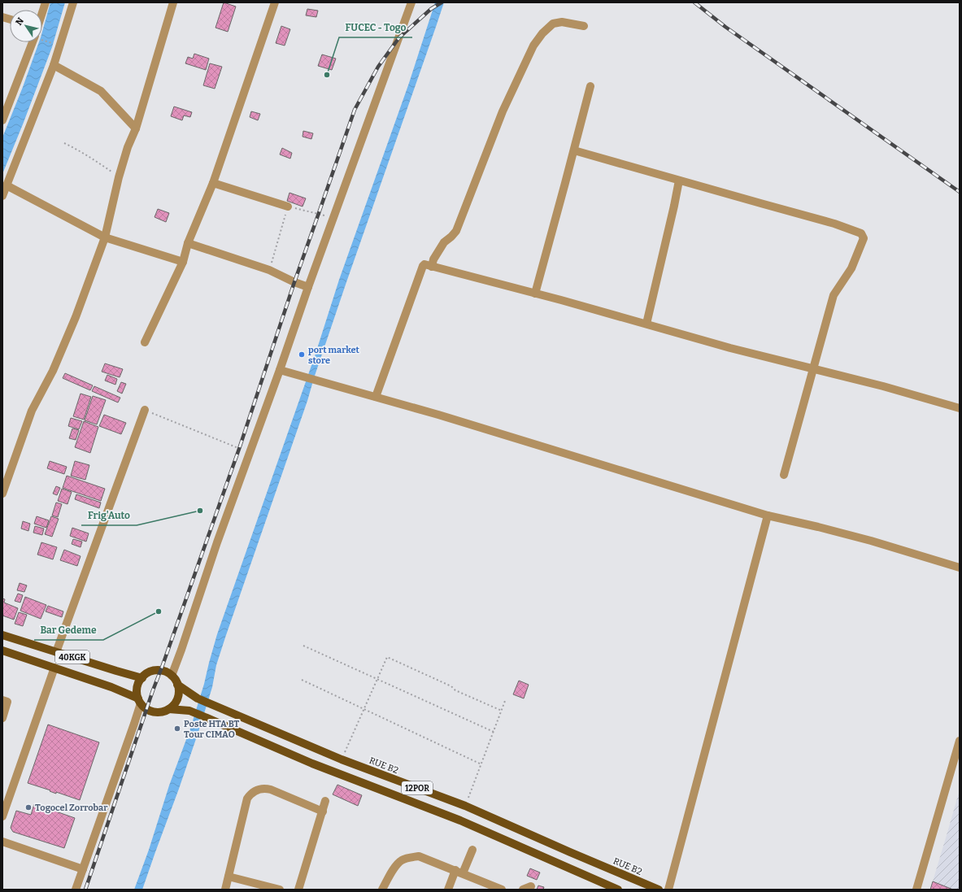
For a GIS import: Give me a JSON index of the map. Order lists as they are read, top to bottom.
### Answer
{
  "streets": {
    "main road": ["40KGK", "RUE B2", "12POR"]
  },
  "crossings": [
    ["40KGK", "RUE B2"],
    ["40KGK", "12POR"],
    ["RUE B2", "12POR"]
  ],
  "places": [
    "FUCEC - Togo",
    "port market store",
    "Frig'Auto",
    "Bar Gedeme",
    "Poste HTA BT Tour CIMAO",
    "Togocel Zorrobar"
  ],
  "north": "top left"
}
